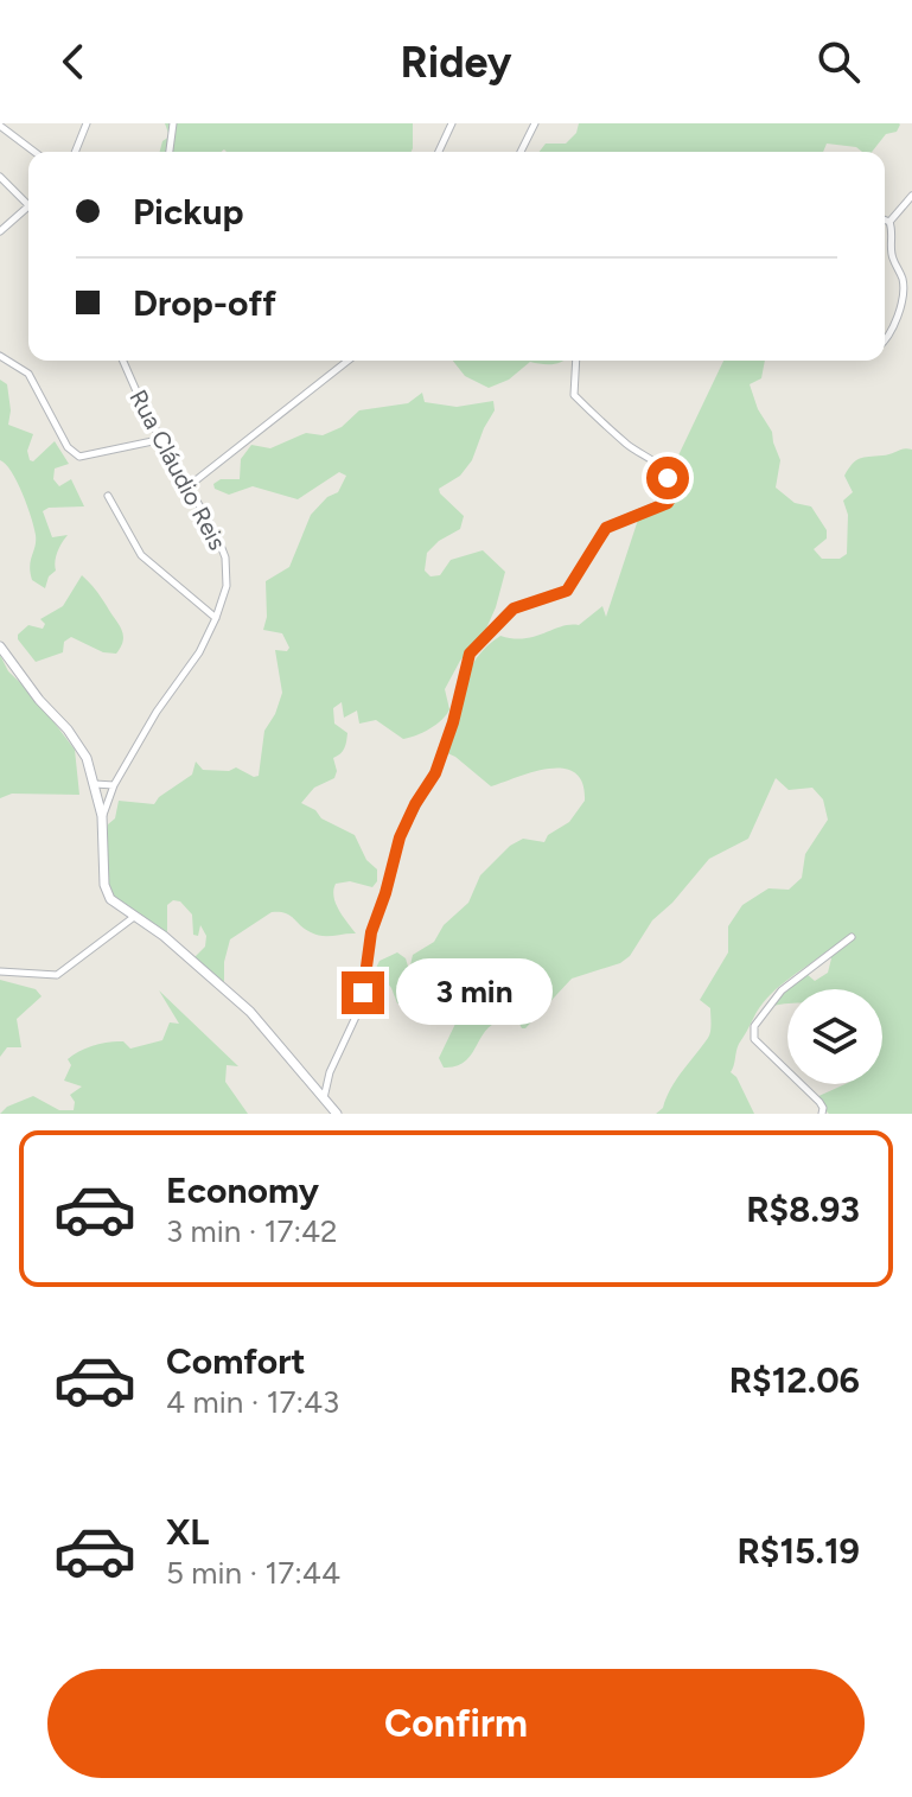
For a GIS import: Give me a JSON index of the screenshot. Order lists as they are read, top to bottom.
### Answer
{
  "streets": {
    "street": ["Rua Cláudio Reis"]
  },
  "page": {
    "header": "Ridey",
    "banner": ["Pickup", "Drop-off"],
    "bubble": "3 min",
    "list": [
      {
        "name": "Economy",
        "note": "3 min · 17:42",
        "value": "R$8.93"
      },
      {
        "name": "Comfort",
        "note": "4 min · 17:43",
        "value": "R$12.06"
      },
      {
        "name": "XL",
        "note": "5 min · 17:44",
        "value": "R$15.19"
      }
    ],
    "buttons": "Confirm"
  }
}
